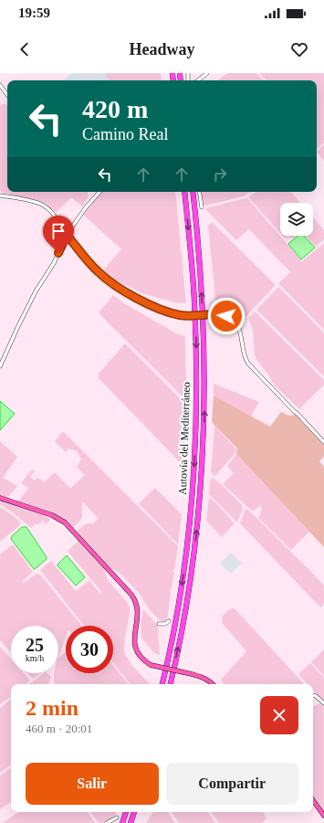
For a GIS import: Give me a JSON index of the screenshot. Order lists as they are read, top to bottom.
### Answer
{
  "streets": {
    "highway": ["Autovía del Mediterráneo"]
  },
  "page": {
    "status": "19:59",
    "header": "Headway",
    "turn": ["420 m", "Camino Real"],
    "speed": "25 km/h",
    "limit": "30",
    "heading": ["2 min", "460 m · 20:01"],
    "buttons": ["Salir", "Compartir"]
  }
}
